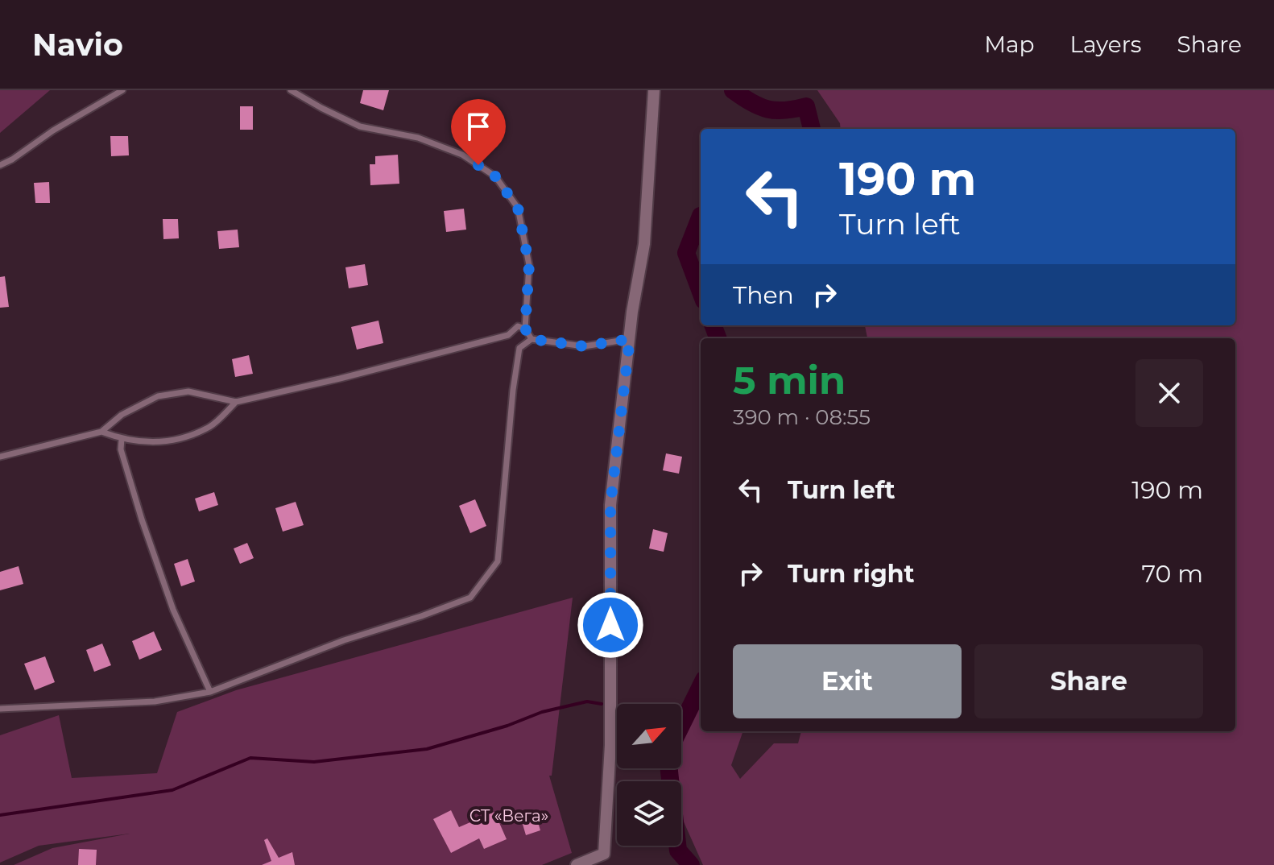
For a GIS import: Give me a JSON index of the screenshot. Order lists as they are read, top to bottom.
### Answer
{
  "parks": ["СТ «Вега»"],
  "north": "top right",
  "page": {
    "header": "Navio",
    "nav": ["Map", "Layers", "Share"],
    "turn": ["190 m", "Turn left"],
    "then": "Then",
    "heading": ["5 min", "390 m · 08:55"],
    "list": [
      {
        "name": "Turn left",
        "value": "190 m"
      },
      {
        "name": "Turn right",
        "value": "70 m"
      }
    ],
    "buttons": ["Exit", "Share"]
  }
}
